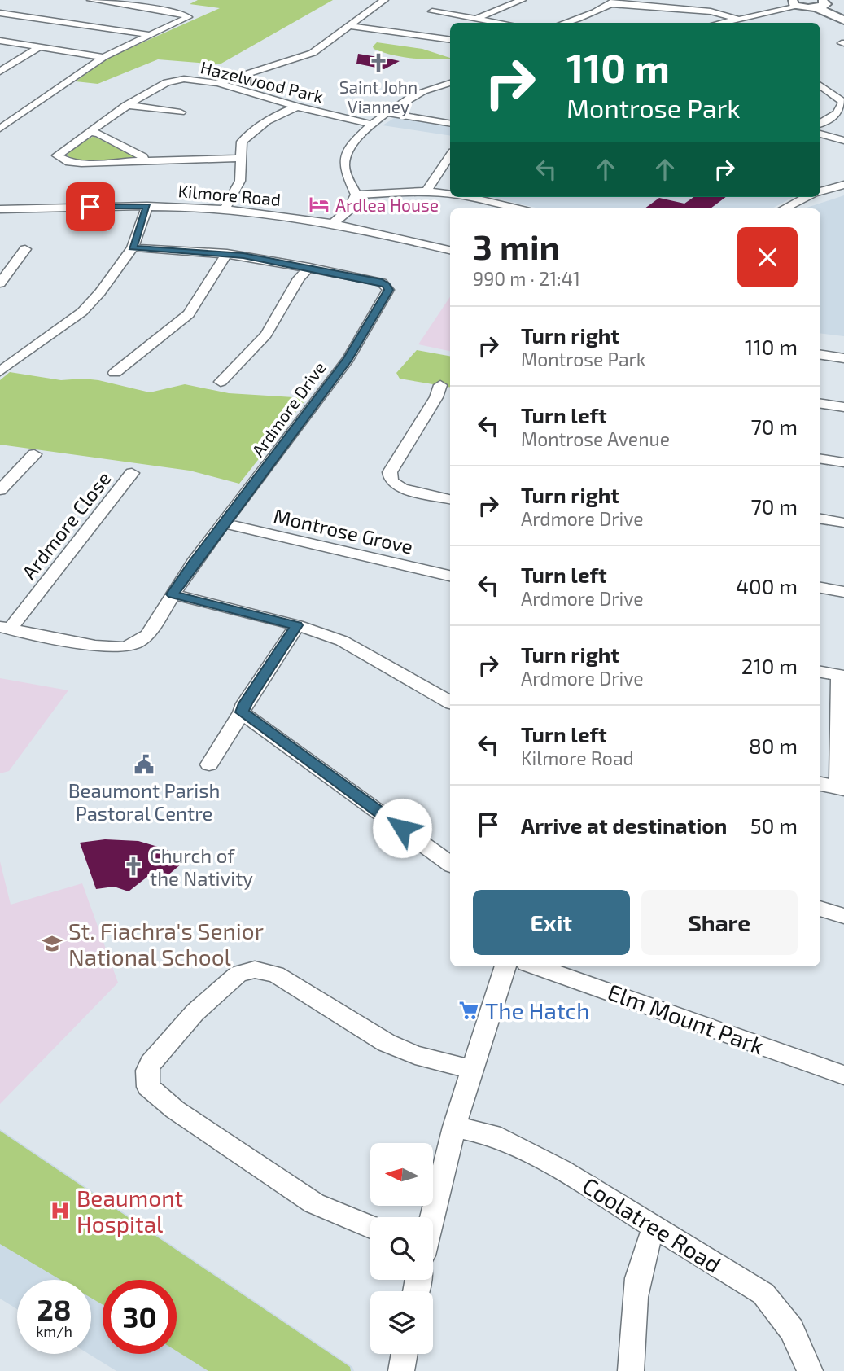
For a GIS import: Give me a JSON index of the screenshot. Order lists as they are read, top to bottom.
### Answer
{
  "streets": {
    "street": [
      "Hazelwood Park",
      "Kilmore Road",
      "Ardmore Drive",
      "Ardmore Close",
      "Montrose Grove",
      "Elm Mount Park",
      "Coolatree Road"
    ]
  },
  "crossings": [
    ["Ardmore Drive", "Ardmore Close"],
    ["Ardmore Drive", "Montrose Grove"]
  ],
  "places": {
    "church": ["Saint John Vianney", "Church of the Nativity"],
    "hotel": ["Ardlea House"],
    "public building": ["Beaumont Parish Pastoral Centre"],
    "school or university": ["St. Fiachra's Senior National School"],
    "supermarket": ["The Hatch"],
    "hospital": ["Beaumont Hospital"]
  },
  "north": "left",
  "page": {
    "turn": ["110 m", "Montrose Park"],
    "heading": ["3 min", "990 m · 21:41"],
    "list": [
      {
        "name": "Turn right",
        "note": "Montrose Park",
        "value": "110 m"
      },
      {
        "name": "Turn left",
        "note": "Montrose Avenue",
        "value": "70 m"
      },
      {
        "name": "Turn right",
        "note": "Ardmore Drive",
        "value": "70 m"
      },
      {
        "name": "Turn left",
        "note": "Ardmore Drive",
        "value": "400 m"
      },
      {
        "name": "Turn right",
        "note": "Ardmore Drive",
        "value": "210 m"
      },
      {
        "name": "Turn left",
        "note": "Kilmore Road",
        "value": "80 m"
      },
      {
        "name": "Arrive at destination",
        "value": "50 m"
      }
    ],
    "buttons": ["Exit", "Share"],
    "speed": "28 km/h",
    "limit": "30"
  }
}
